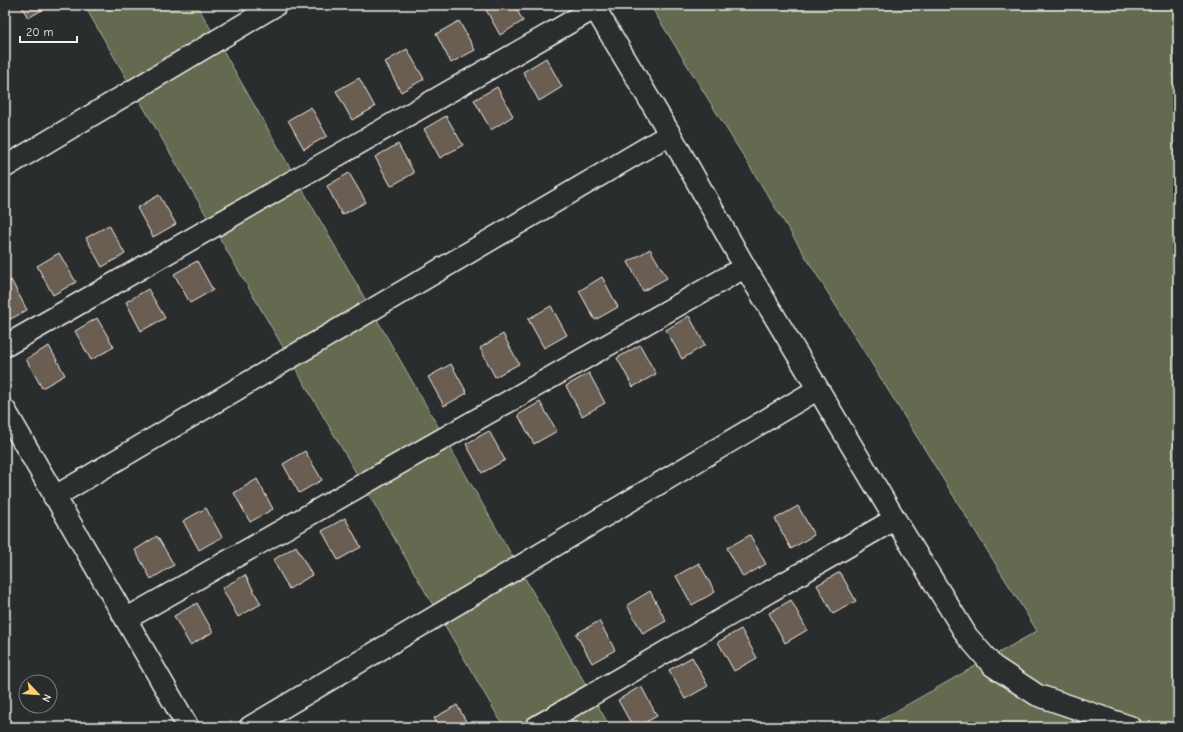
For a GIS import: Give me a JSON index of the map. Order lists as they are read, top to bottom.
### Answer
{
  "scale_bar": "20 m",
  "north": "bottom right"
}
